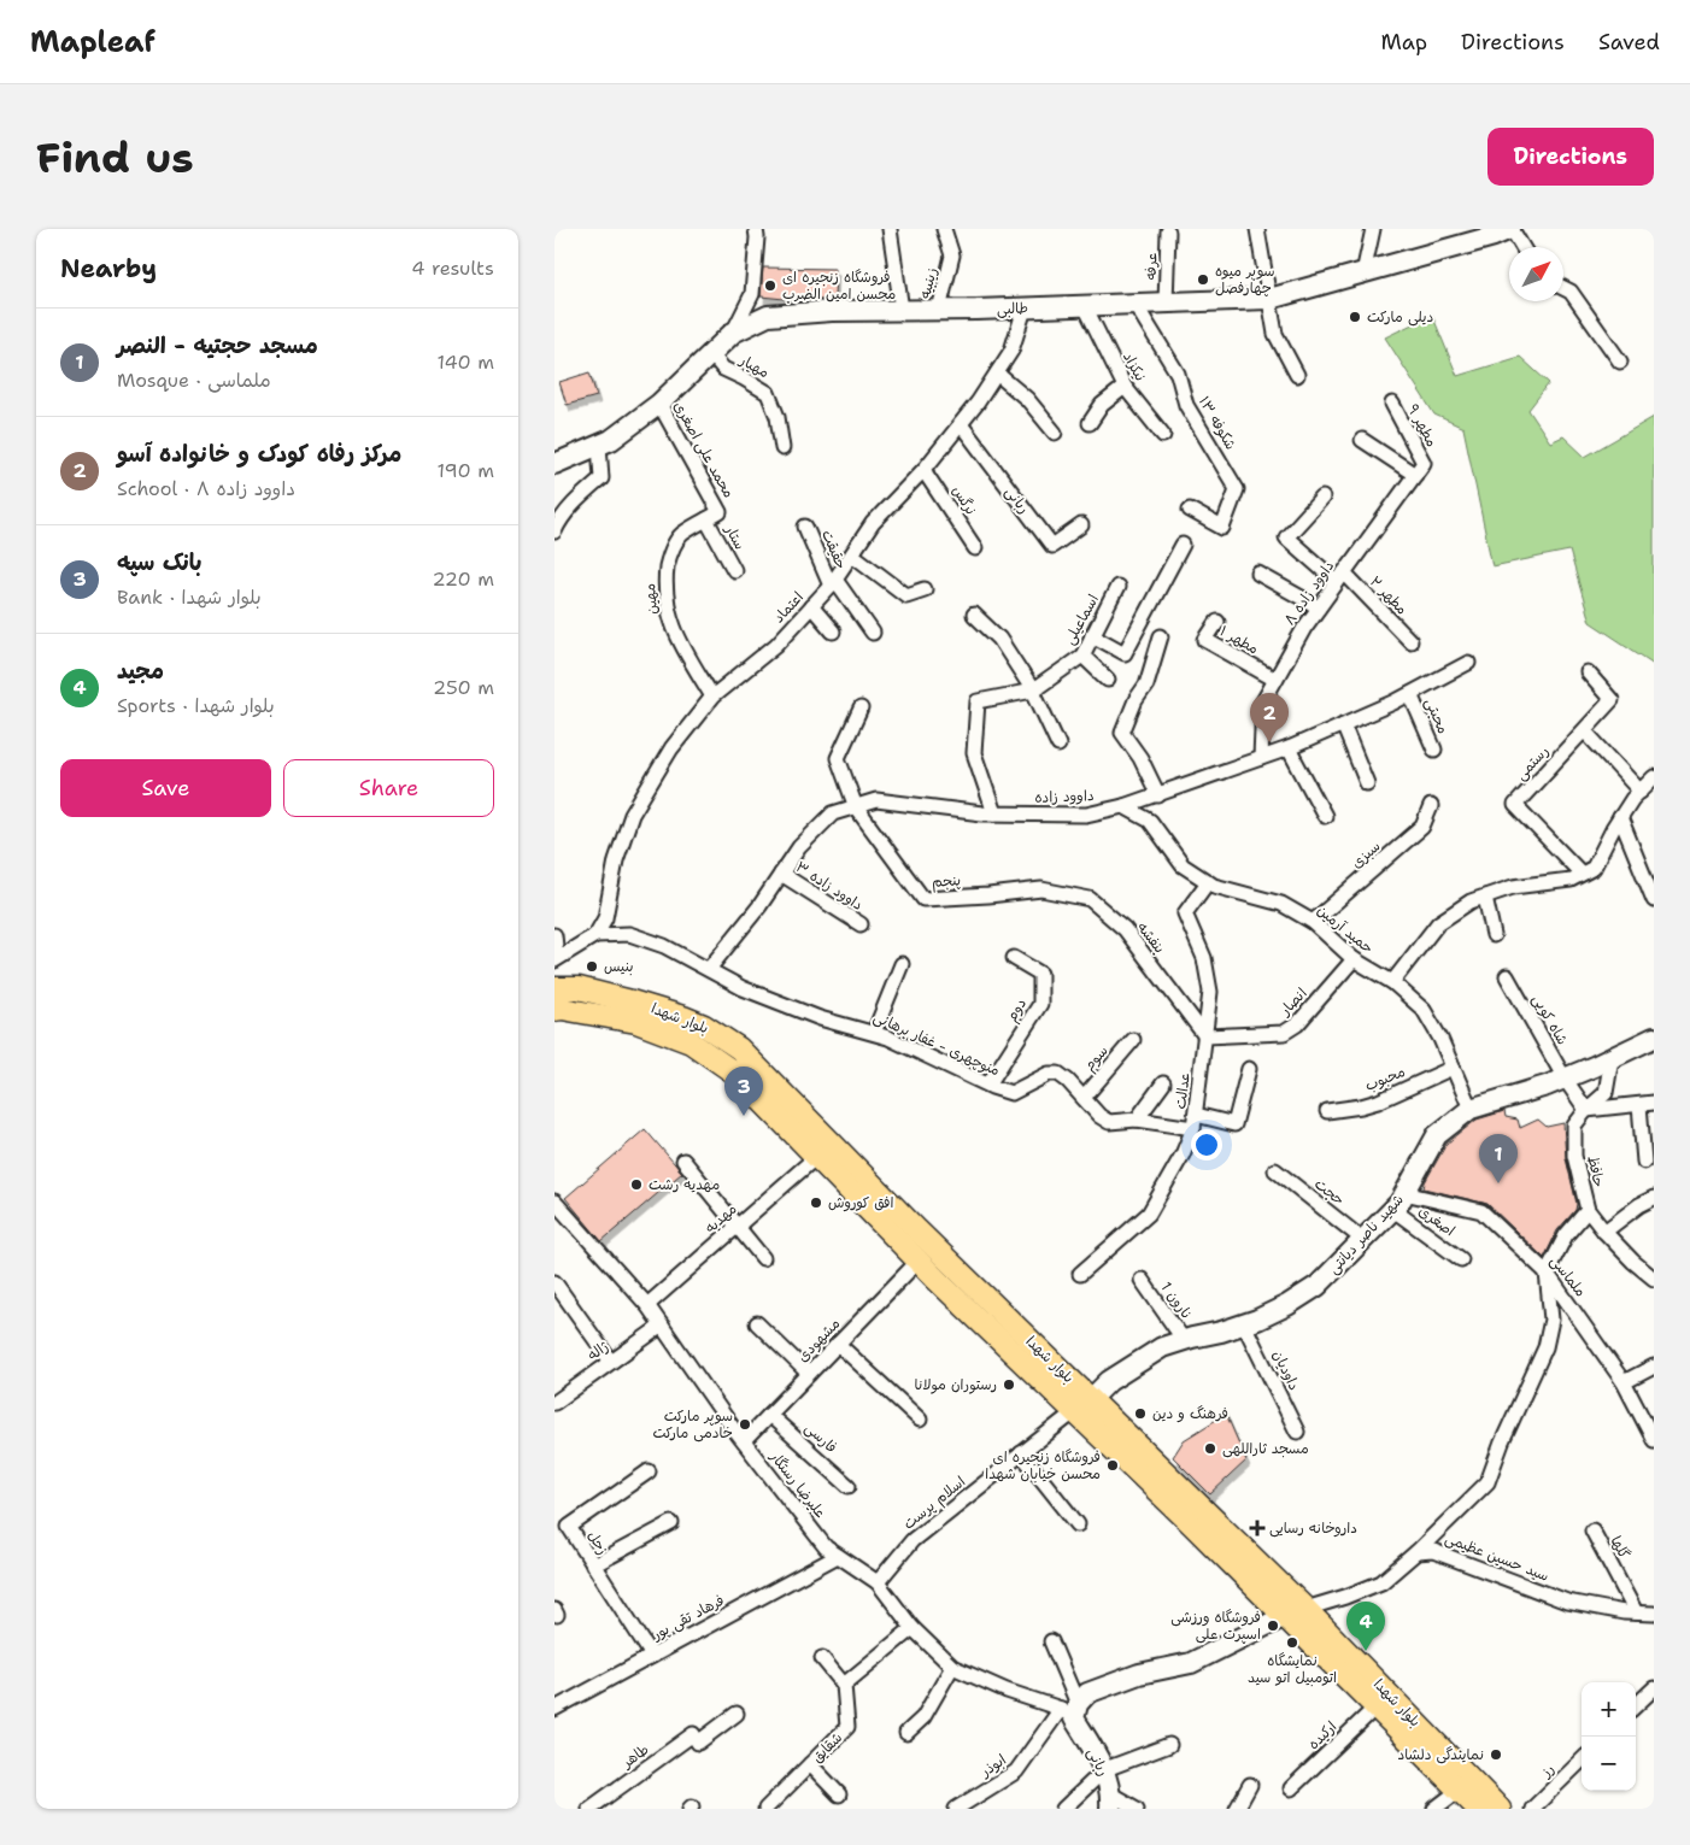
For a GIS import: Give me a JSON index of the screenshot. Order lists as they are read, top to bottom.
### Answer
{
  "streets": {
    "main road": [
      "طالبی",
      "ربانی",
      "بلوار شهدا",
      "شهید ناصر دیانتی"
    ],
    "street": [
      "عرفه",
      "زینبیه",
      "مهیار",
      "نیکزاد",
      "شکوفه ۱۳",
      "مطهر ۹",
      "محمد علی اصغری",
      "نرگس",
      "ستار",
      "حقیقت",
      "داوود زاده ۸",
      "مطهر ۲",
      "مهین",
      "اعتماد",
      "اسماعیلی",
      "مطهر ۱",
      "محبتی",
      "رستمی",
      "داوود زاده",
      "سبزی",
      "پنجم",
      "داوود زاده ۳",
      "حمید آرمین",
      "بنفشه",
      "انصار",
      "دوم",
      "شاه کویی",
      "منوچهری - غفار برهانی",
      "سوم",
      "محبوب",
      "عدالت",
      "حافظ",
      "حجت",
      "مهدیه",
      "اصغری",
      "ملماسی",
      "نارون 1",
      "مشهودی",
      "ژاله",
      "داودیان",
      "فارسی",
      "علیرضا رستگار",
      "اسلام پرست",
      "زحل",
      "گلها",
      "سید حسین عظیمی",
      "فرهاد تقی پور",
      "ارکیده",
      "شقایق",
      "طاهر",
      "ابوذر",
      "رز"
    ]
  },
  "crossings": [
    ["عرفه", "طالبی"],
    ["زینبیه", "طالبی"],
    ["طالبی", "مهیار"],
    ["طالبی", "نیکزاد"],
    ["طالبی", "شکوفه ۱۳"],
    ["طالبی", "محمد علی اصغری"],
    ["طالبی", "اعتماد"],
    ["مطهر ۹", "داوود زاده ۸"],
    ["محمد علی اصغری", "ستار"],
    ["محمد علی اصغری", "مهین"],
    ["نرگس", "اعتماد"],
    ["ربانی", "اعتماد"],
    ["ربانی", "علیرضا رستگار"],
    ["ربانی", "ابوذر"],
    ["ستار", "مهین"],
    ["حقیقت", "اعتماد"],
    ["داوود زاده ۸", "مطهر ۲"],
    ["داوود زاده ۸", "مطهر ۱"],
    ["داوود زاده ۸", "داوود زاده"],
    ["مهین", "اعتماد"],
    ["اعتماد", "منوچهری - غفار برهانی"],
    ["اسماعیلی", "داوود زاده"],
    ["محبتی", "داوود زاده"],
    ["داوود زاده", "پنجم"],
    ["داوود زاده", "داوود زاده ۳"],
    ["داوود زاده", "حمید آرمین"],
    ["داوود زاده", "منوچهری - غفار برهانی"],
    ["سبزی", "حمید آرمین"],
    ["پنجم", "بنفشه"],
    ["حمید آرمین", "انصار"],
    ["حمید آرمین", "محبوب"],
    ["حمید آرمین", "عدالت"],
    ["حمید آرمین", "شهید ناصر دیانتی"],
    ["بنفشه", "انصار"],
    ["بنفشه", "عدالت"],
    ["انصار", "عدالت"],
    ["دوم", "منوچهری - غفار برهانی"],
    ["بلوار شهدا", "مهدیه"],
    ["بلوار شهدا", "شهید ناصر دیانتی"],
    ["بلوار شهدا", "مشهودی"],
    ["بلوار شهدا", "اسلام پرست"],
    ["بلوار شهدا", "ارکیده"],
    ["شاه کویی", "حافظ"],
    ["شاه کویی", "شهید ناصر دیانتی"],
    ["منوچهری - غفار برهانی", "سوم"],
    ["منوچهری - غفار برهانی", "عدالت"],
    ["حافظ", "شهید ناصر دیانتی"],
    ["حجت", "شهید ناصر دیانتی"],
    ["مهدیه", "علیرضا رستگار"],
    ["اصغری", "شهید ناصر دیانتی"],
    ["اصغری", "ملماسی"],
    ["شهید ناصر دیانتی", "ملماسی"],
    ["شهید ناصر دیانتی", "نارون 1"],
    ["شهید ناصر دیانتی", "داودیان"],
    ["شهید ناصر دیانتی", "اسلام پرست"],
    ["مشهودی", "فارسی"],
    ["مشهودی", "علیرضا رستگار"],
    ["ژاله", "علیرضا رستگار"],
    ["علیرضا رستگار", "اسلام پرست"],
    ["علیرضا رستگار", "فرهاد تقی پور"],
    ["علیرضا رستگار", "ابوذر"],
    ["زحل", "فرهاد تقی پور"],
    ["گلها", "سید حسین عظیمی"]
  ],
  "places": {
    "other": [
      "سوپر میوه چهارفصل",
      "فروشگاه زنجیره ای محسن امین الضرب",
      "دیلی مارکت",
      "بنیس",
      "مهدیه رشت",
      "افق کوروش",
      "رستوران مولانا",
      "فرهنگ و دین",
      "سوپر مارکت خادمی مارکت",
      "مسجد ثاراللهی",
      "فروشگاه زنجیره ای محسن خیابان شهدا",
      "فروشگاه ورزشی اسپرت علی",
      "نمایشگاه اتومبیل اتو سید",
      "نمایندگی دلشاد"
    ],
    "health": ["داروخانه رسایی"]
  },
  "north": "top right",
  "page": {
    "header": "Mapleaf",
    "nav": ["Map", "Directions", "Saved"],
    "buttons": [
      "Directions",
      ["Save", "Share"]
    ],
    "title": "Find us",
    "heading": ["Nearby", "4 results"],
    "list": [
      {
        "mark": "1",
        "name": "مسجد حجتیه - النصر",
        "note": "Mosque · ملماسی",
        "value": "140 m"
      },
      {
        "mark": "2",
        "name": "مرکز رفاه کودک و خانواده آسو",
        "note": "School · داوود زاده ۸",
        "value": "190 m"
      },
      {
        "mark": "3",
        "name": "بانک سپه",
        "note": "Bank · بلوار شهدا",
        "value": "220 m"
      },
      {
        "mark": "4",
        "name": "مجید",
        "note": "Sports · بلوار شهدا",
        "value": "250 m"
      }
    ],
    "pins": [
      "2",
      "3",
      "1",
      "4"
    ],
    "map_buttons": ["+", "−"]
  }
}
